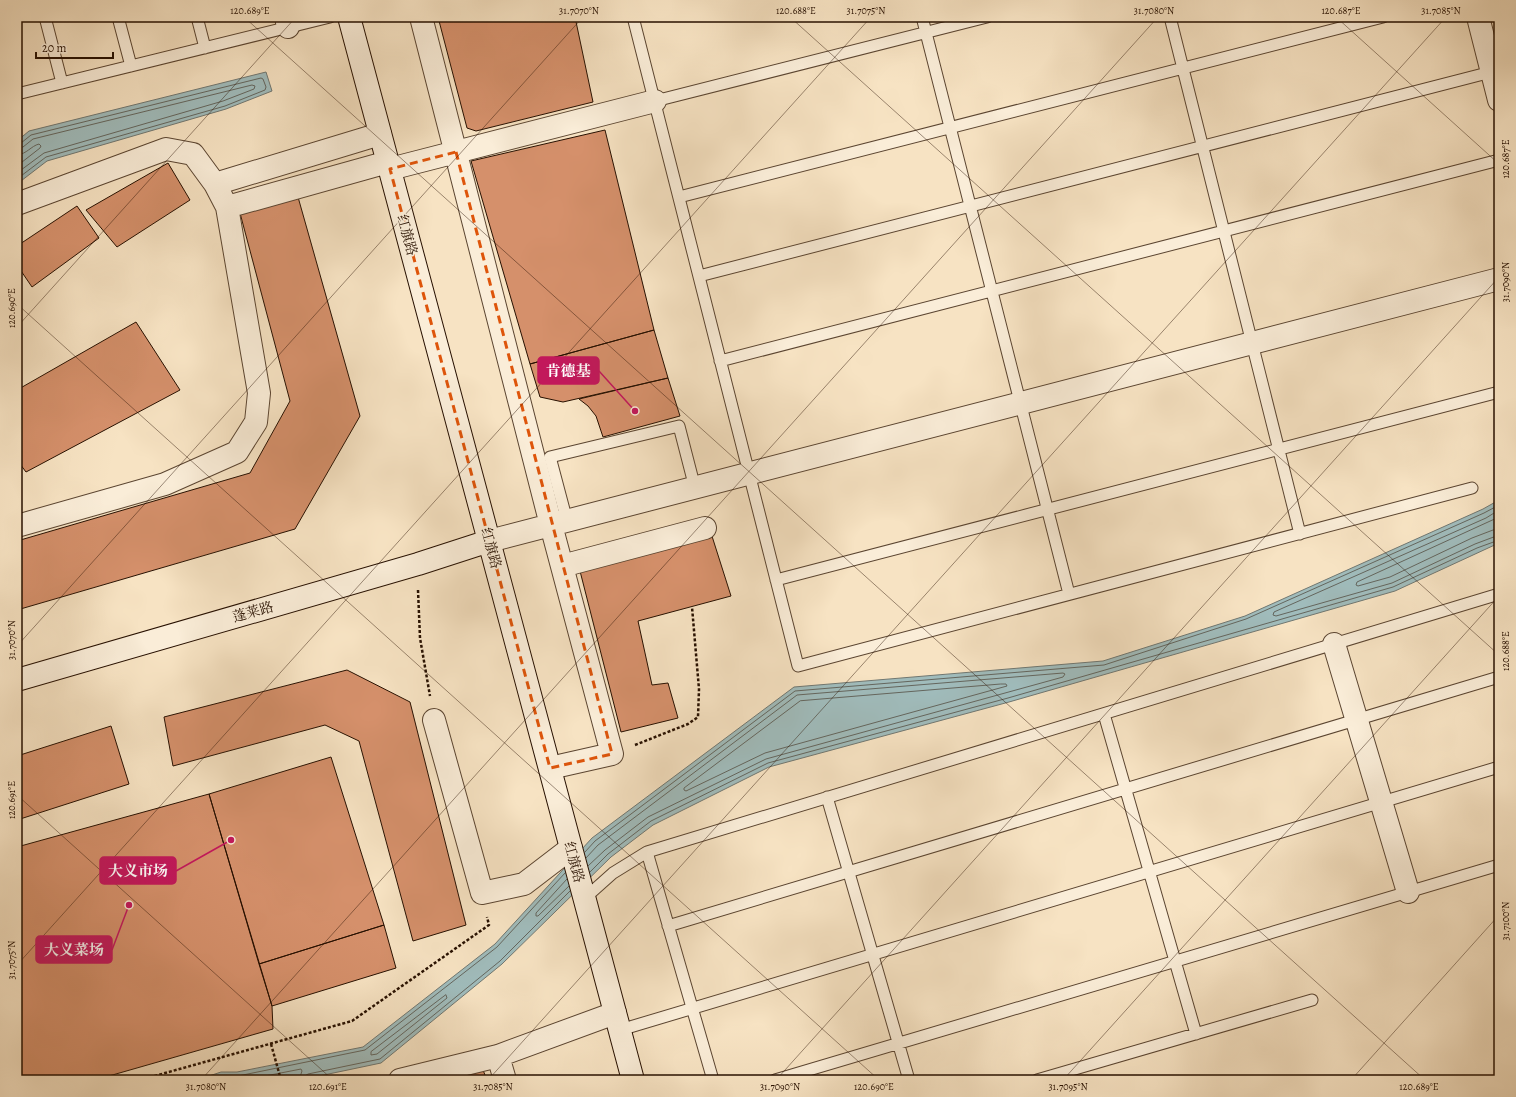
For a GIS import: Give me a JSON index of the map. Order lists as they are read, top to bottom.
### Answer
{
  "streets": {
    "street": ["红旗路", "蓬莱路"]
  },
  "crossings": [
    ["红旗路", "蓬莱路"]
  ],
  "places": ["肯德基", "大义市场", "大义菜场"],
  "scale_bar": "20 m",
  "coordinates": [
    "120.689°E",
    "31.7070°N",
    "120.688°E",
    "31.7075°N",
    "31.7080°N",
    "120.687°E",
    "31.7085°N",
    "31.7090°N",
    "120.690°E",
    "120.691°E",
    "31.7100°N",
    "31.7095°N"
  ]
}
